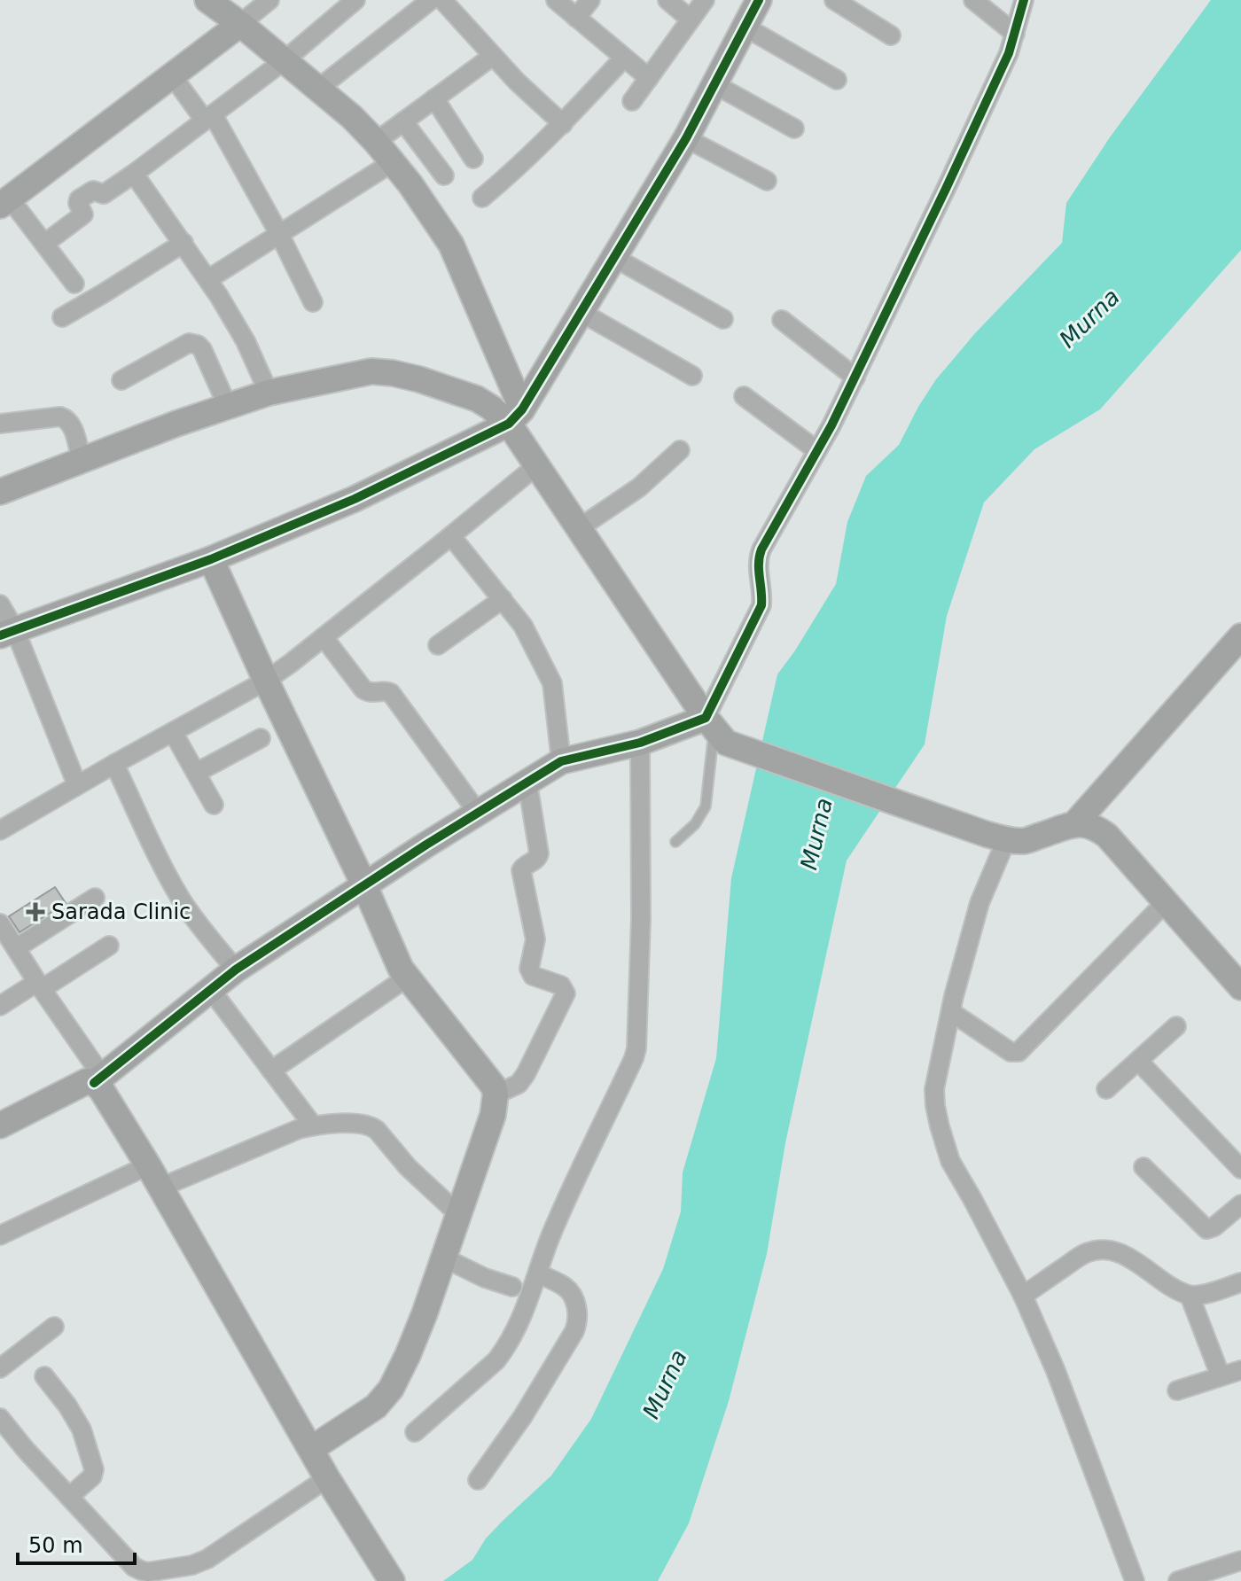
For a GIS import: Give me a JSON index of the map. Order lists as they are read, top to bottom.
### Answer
{
  "water": ["Murna"],
  "places": {
    "health": ["Sarada Clinic"]
  },
  "scale_bar": "50 m"
}
